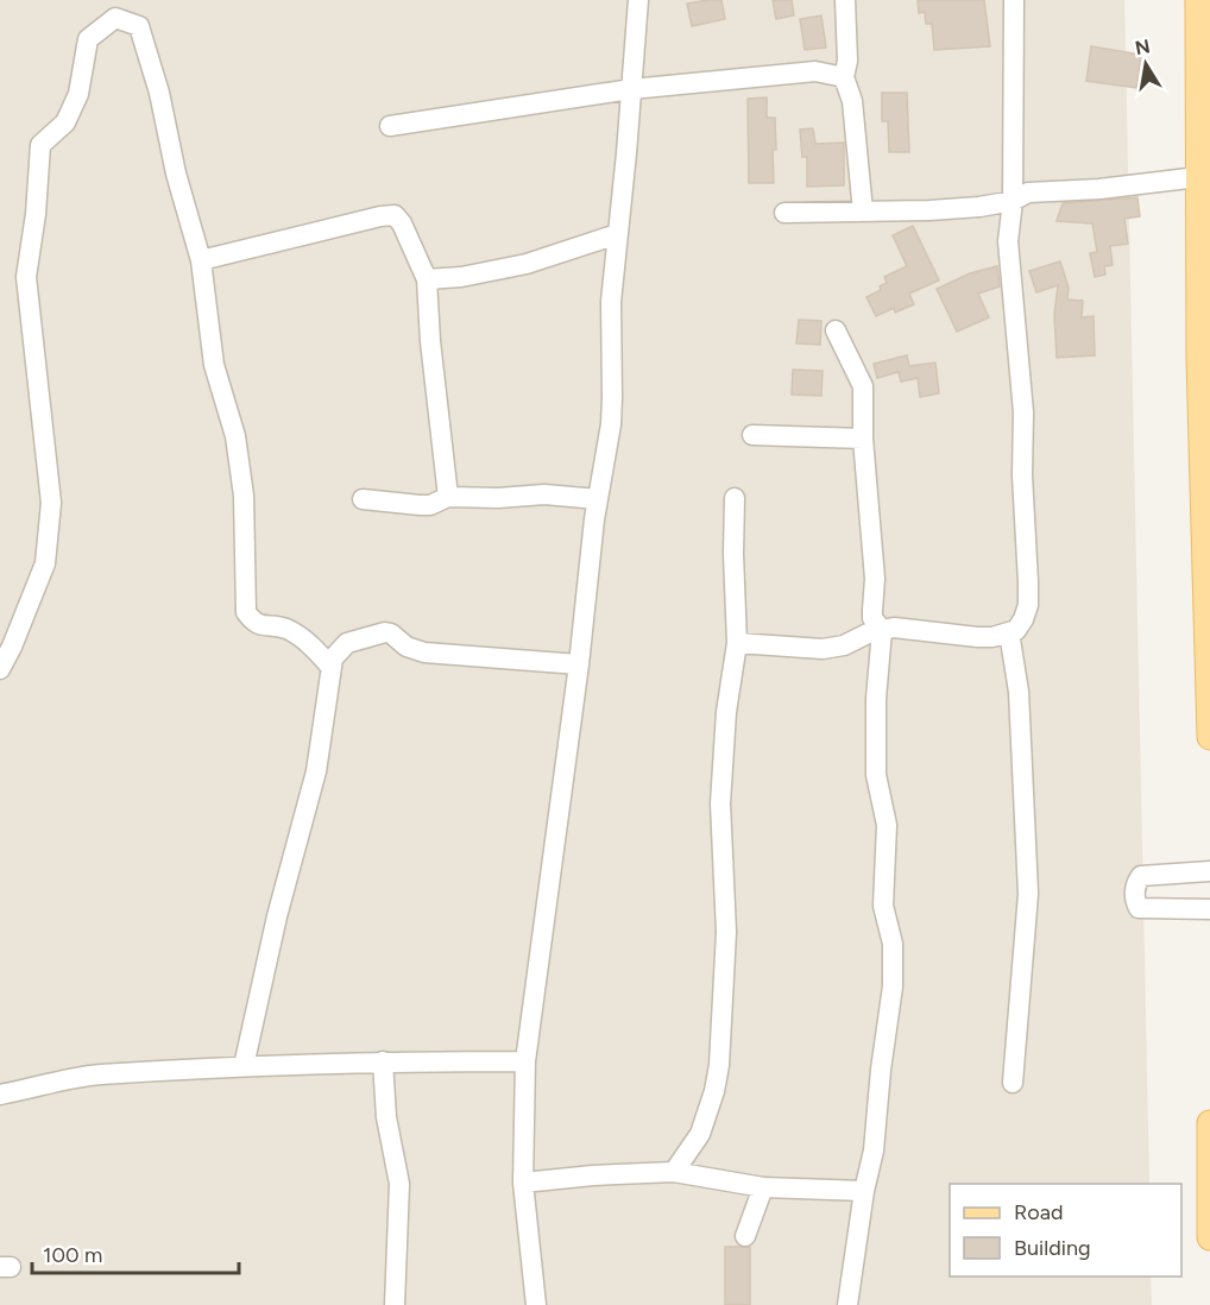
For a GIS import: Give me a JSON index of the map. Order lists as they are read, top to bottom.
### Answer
{
  "legend": ["Road", "Building"],
  "scale_bar": "100 m",
  "north": "top"
}
